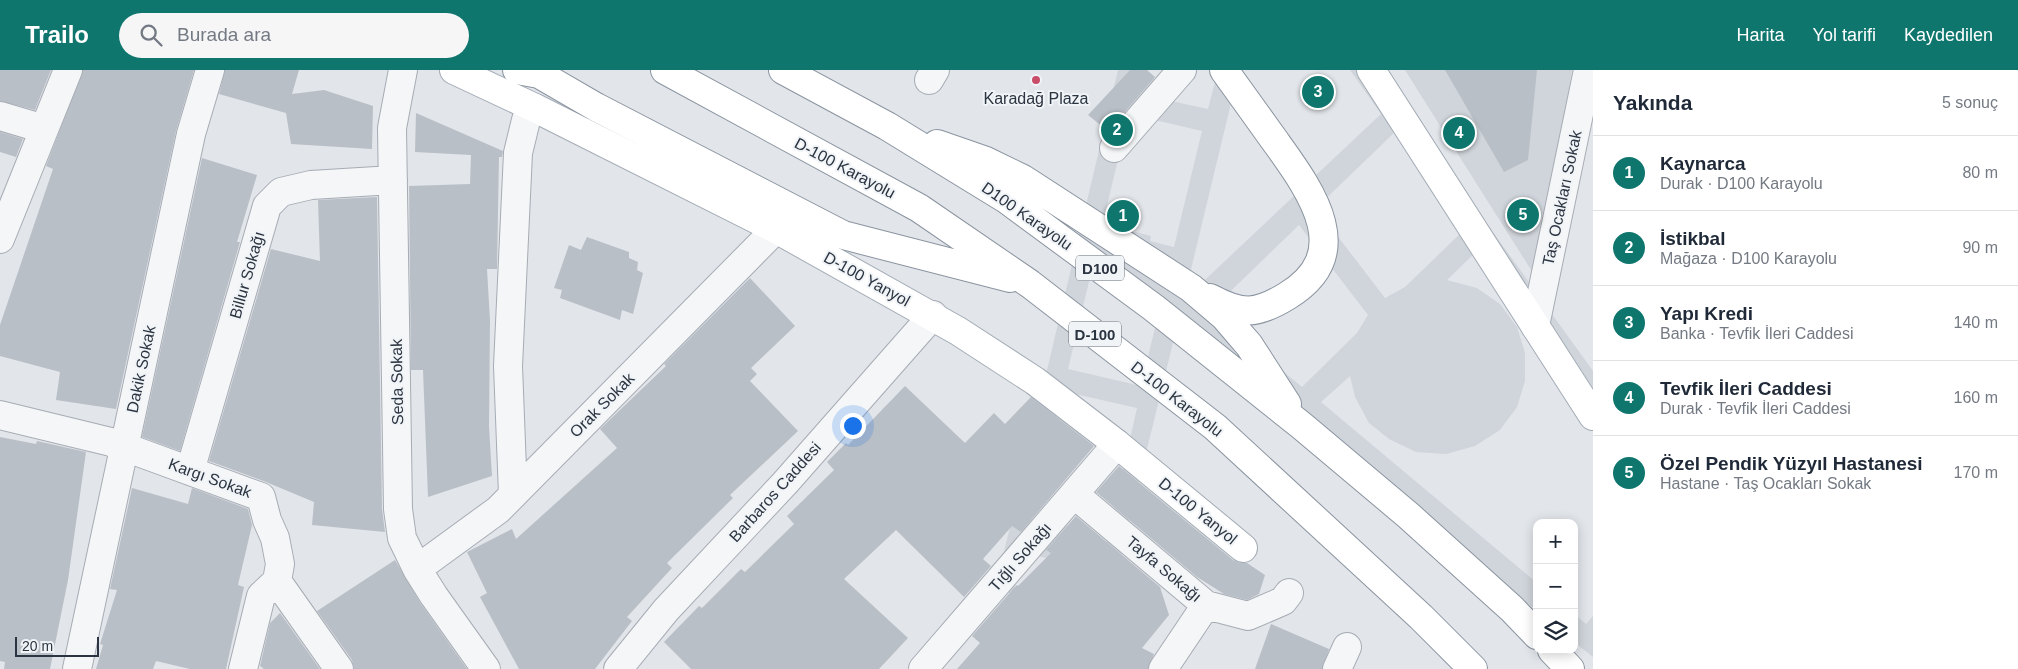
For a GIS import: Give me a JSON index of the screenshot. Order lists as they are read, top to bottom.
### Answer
{
  "streets": {
    "main road": [
      "D-100 Karayolu",
      "D100 Karayolu",
      "D100",
      "D-100 Yanyol",
      "D-100"
    ],
    "street": [
      "Taş Ocakları Sokak",
      "Billur Sokağı",
      "Dakik Sokak",
      "Seda Sokak",
      "Orak Sokak",
      "Kargı Sokak",
      "Barbaros Caddesi",
      "Tığlı Sokağı",
      "Tayfa Sokağı"
    ]
  },
  "crossings": [
    ["Billur Sokağı", "Seda Sokak"],
    ["Billur Sokağı", "Kargı Sokak"],
    ["D-100 Yanyol", "Orak Sokak"],
    ["D-100 Yanyol", "Barbaros Caddesi"],
    ["D-100 Yanyol", "Tığlı Sokağı"],
    ["Dakik Sokak", "Kargı Sokak"],
    ["Seda Sokak", "Orak Sokak"],
    ["Tığlı Sokağı", "Tayfa Sokağı"]
  ],
  "places": ["Karadağ Plaza"],
  "scale_bar": "20 m",
  "page": {
    "header": "Trailo",
    "search": "Burada ara",
    "nav": ["Harita", "Yol tarifi", "Kaydedilen"],
    "heading": ["Yakında", "5 sonuç"],
    "pins": [
      "3",
      "2",
      "4",
      "5",
      "1"
    ],
    "list": [
      {
        "mark": "1",
        "name": "Kaynarca",
        "note": "Durak · D100 Karayolu",
        "value": "80 m"
      },
      {
        "mark": "2",
        "name": "İstikbal",
        "note": "Mağaza · D100 Karayolu",
        "value": "90 m"
      },
      {
        "mark": "3",
        "name": "Yapı Kredi",
        "note": "Banka · Tevfik İleri Caddesi",
        "value": "140 m"
      },
      {
        "mark": "4",
        "name": "Tevfik İleri Caddesi",
        "note": "Durak · Tevfik İleri Caddesi",
        "value": "160 m"
      },
      {
        "mark": "5",
        "name": "Özel Pendik Yüzyıl Hastanesi",
        "note": "Hastane · Taş Ocakları Sokak",
        "value": "170 m"
      }
    ],
    "map_buttons": ["+", "−"],
    "scale": "20 m"
  }
}
